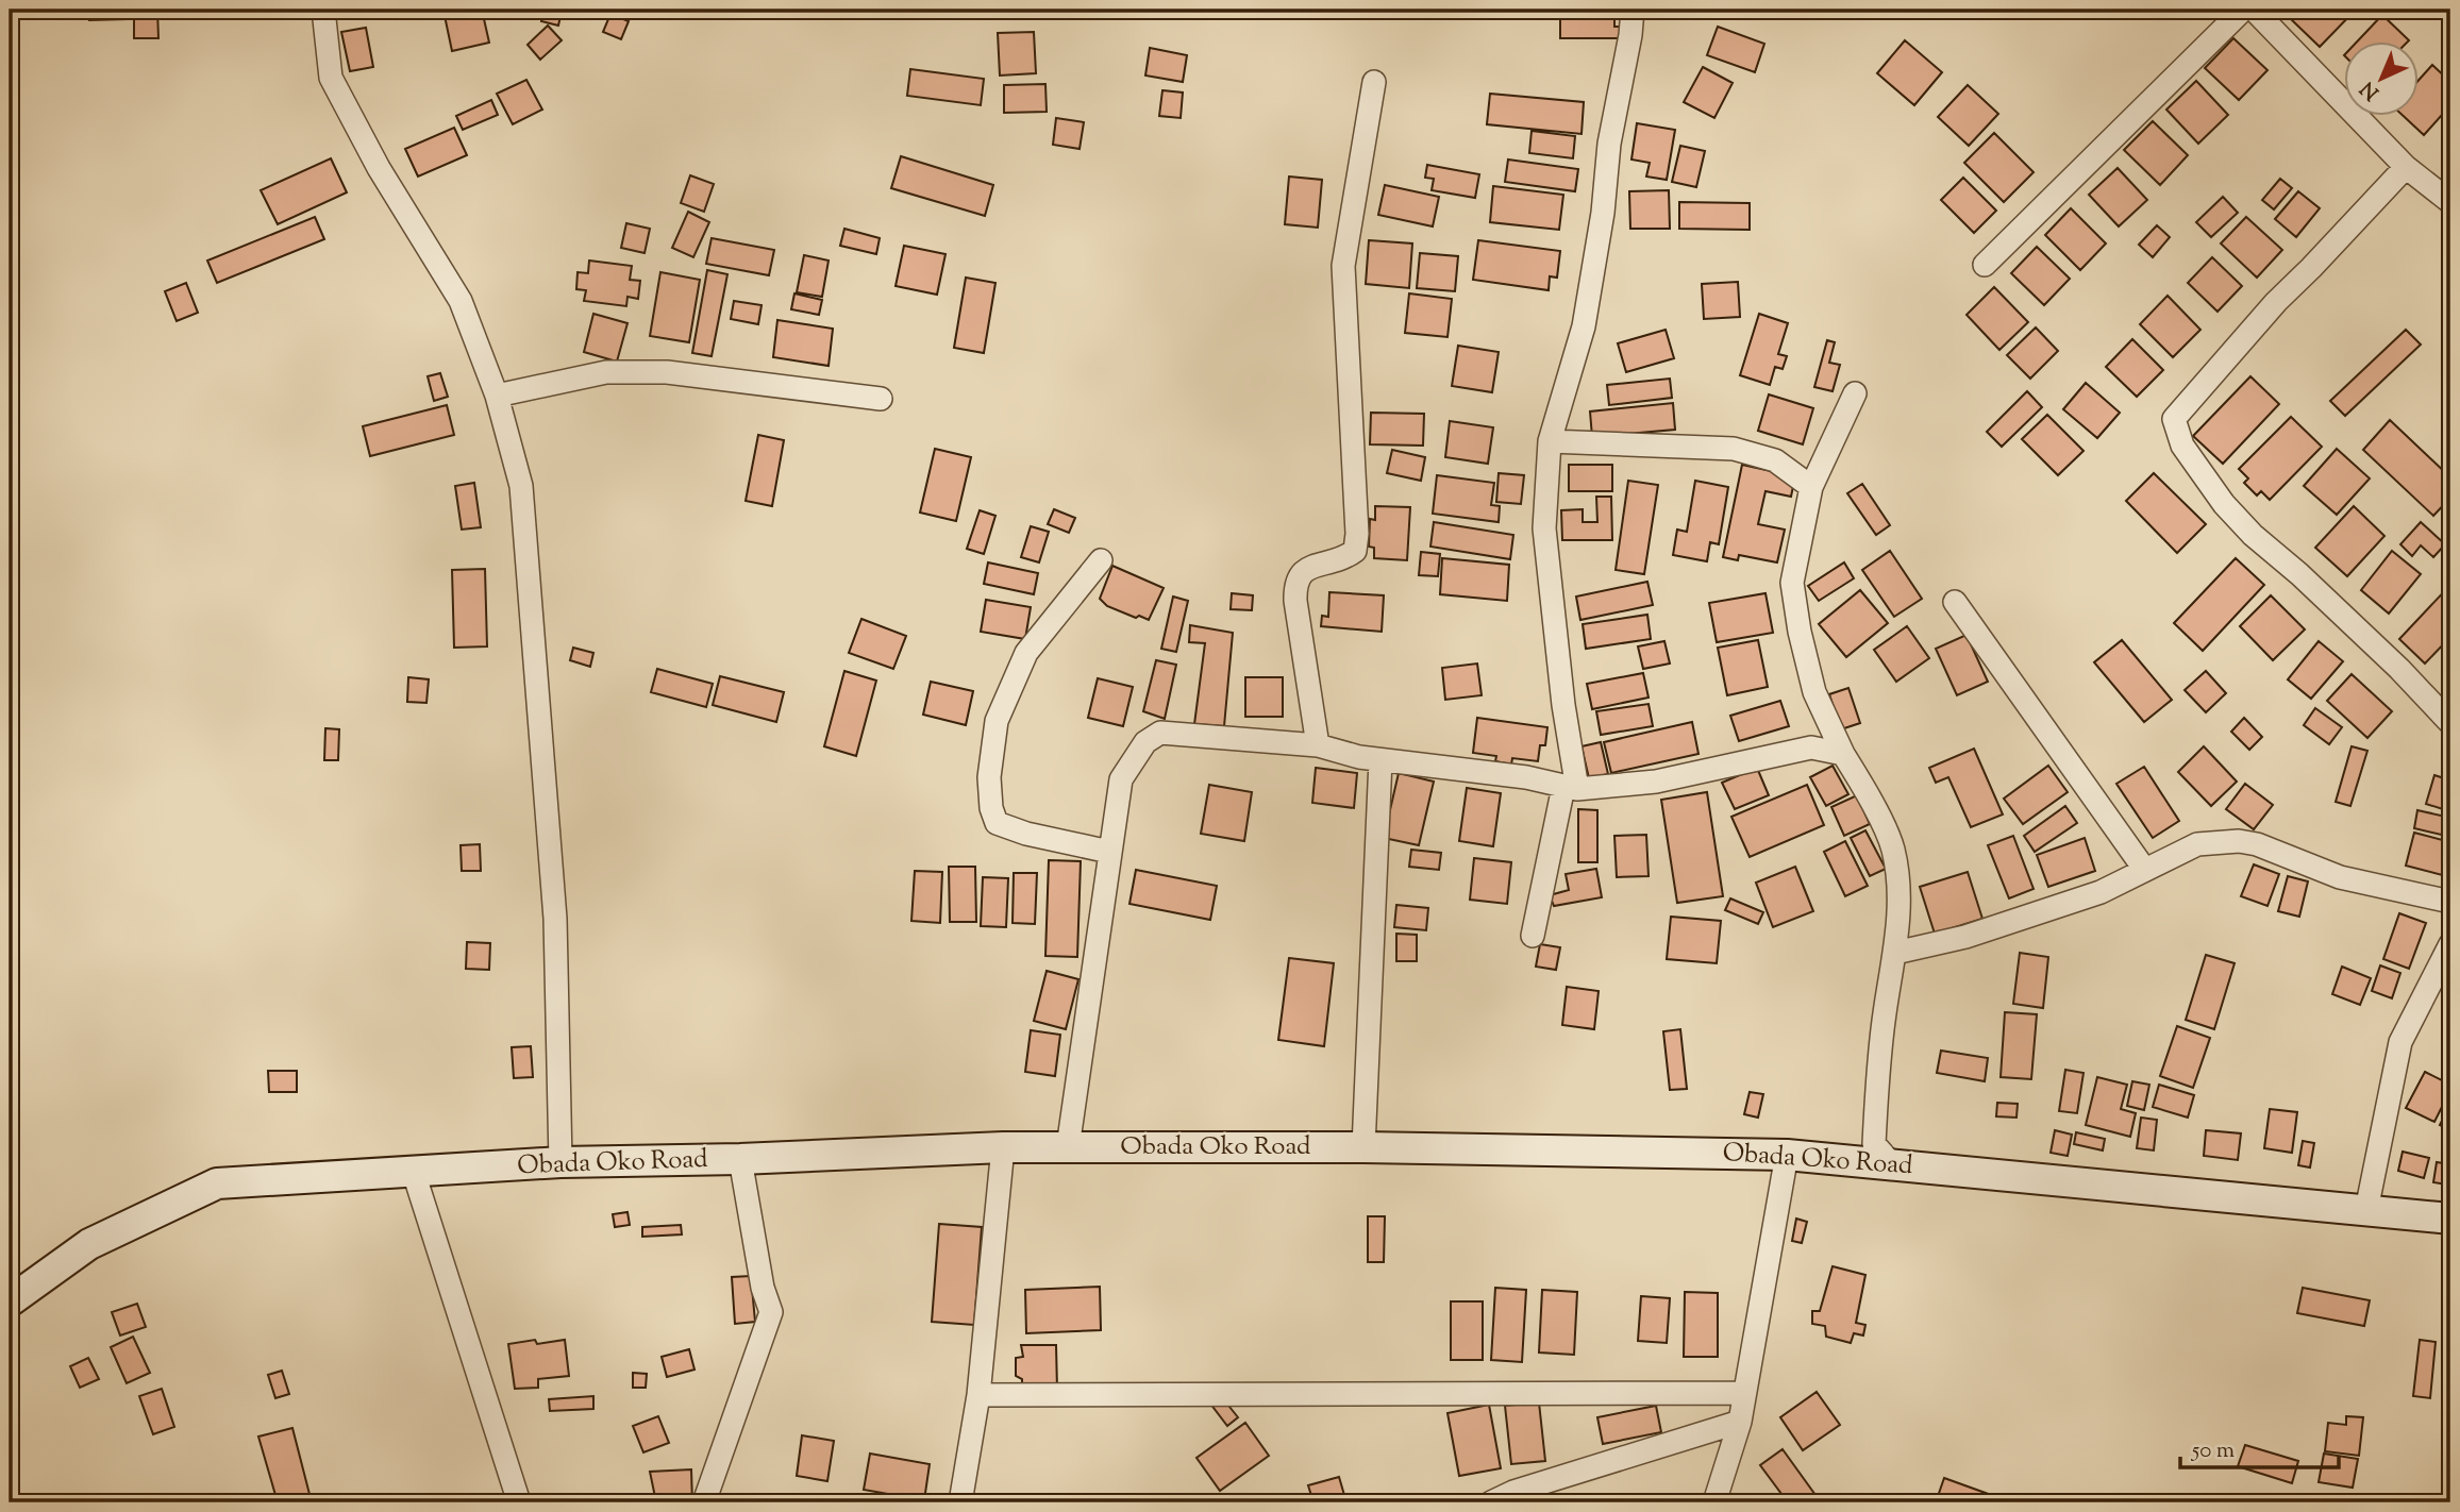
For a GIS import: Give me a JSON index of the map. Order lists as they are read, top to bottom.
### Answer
{
  "streets": {
    "main road": ["Obada Oko Road"]
  },
  "scale_bar": "50 m",
  "north": "bottom left"
}
